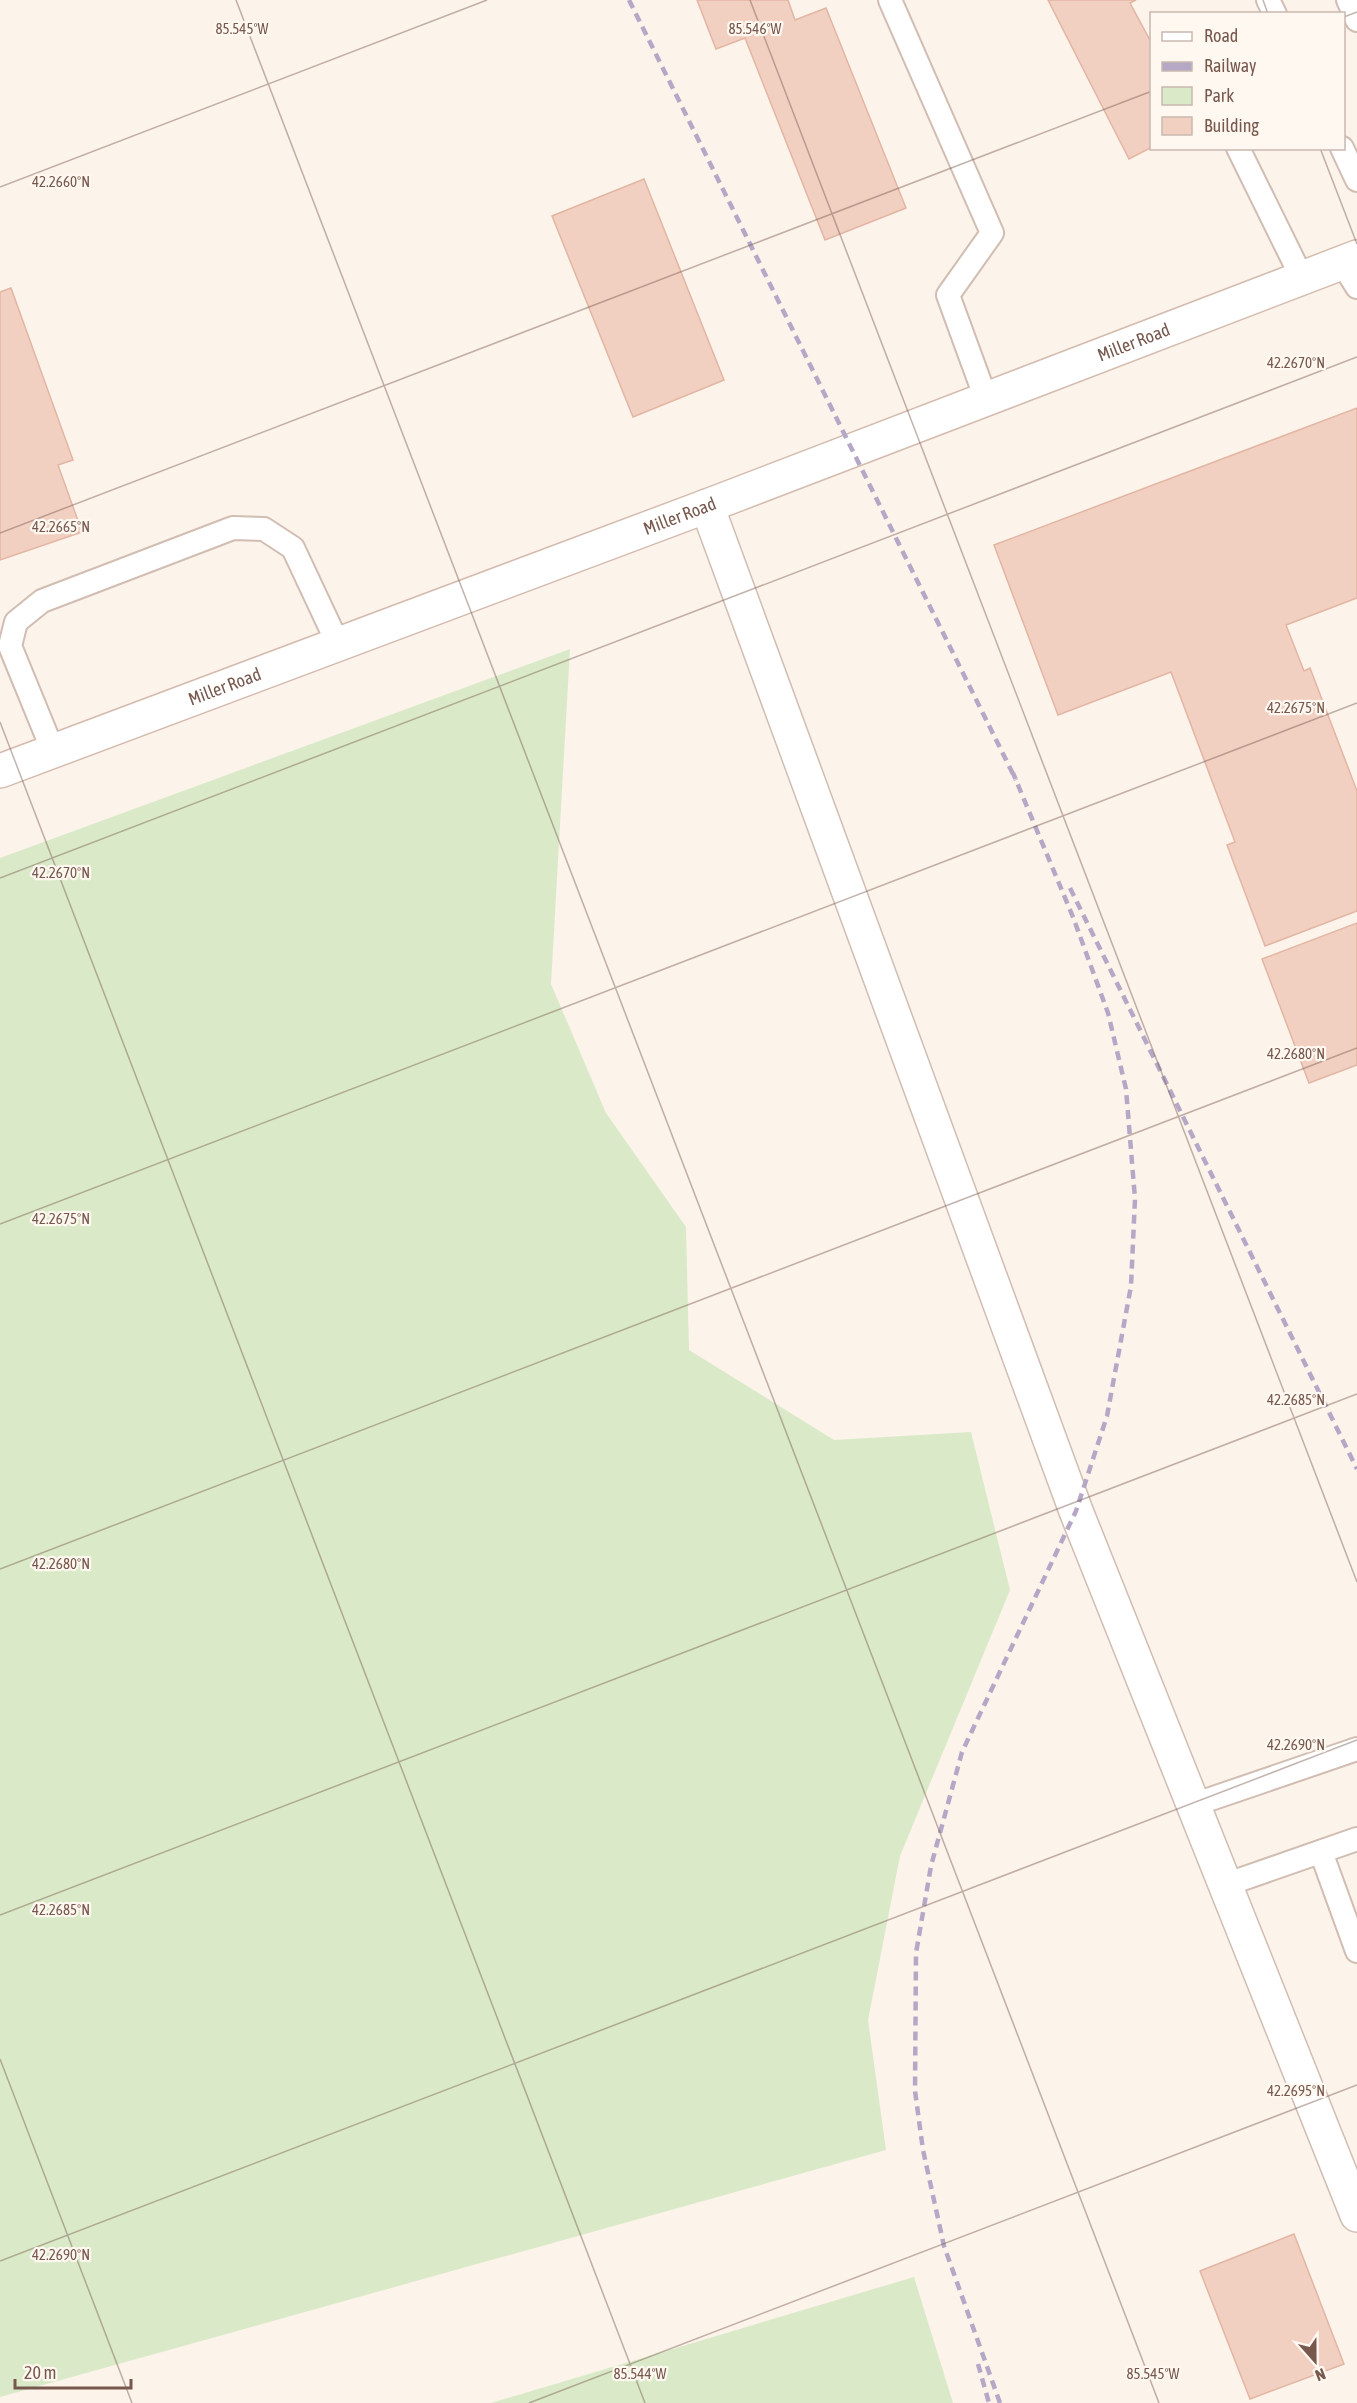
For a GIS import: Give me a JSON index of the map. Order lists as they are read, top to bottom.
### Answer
{
  "streets": {
    "street": ["Miller Road"]
  },
  "legend": [
    "Road",
    "Railway",
    "Park",
    "Building"
  ],
  "scale_bar": "20 m",
  "north": "bottom",
  "coordinates": [
    "85.545°W",
    "85.546°W",
    "42.2660°N",
    "42.2670°N",
    "42.2665°N",
    "42.2675°N",
    "42.2680°N",
    "42.2685°N",
    "42.2690°N",
    "42.2695°N",
    "85.544°W"
  ]
}
